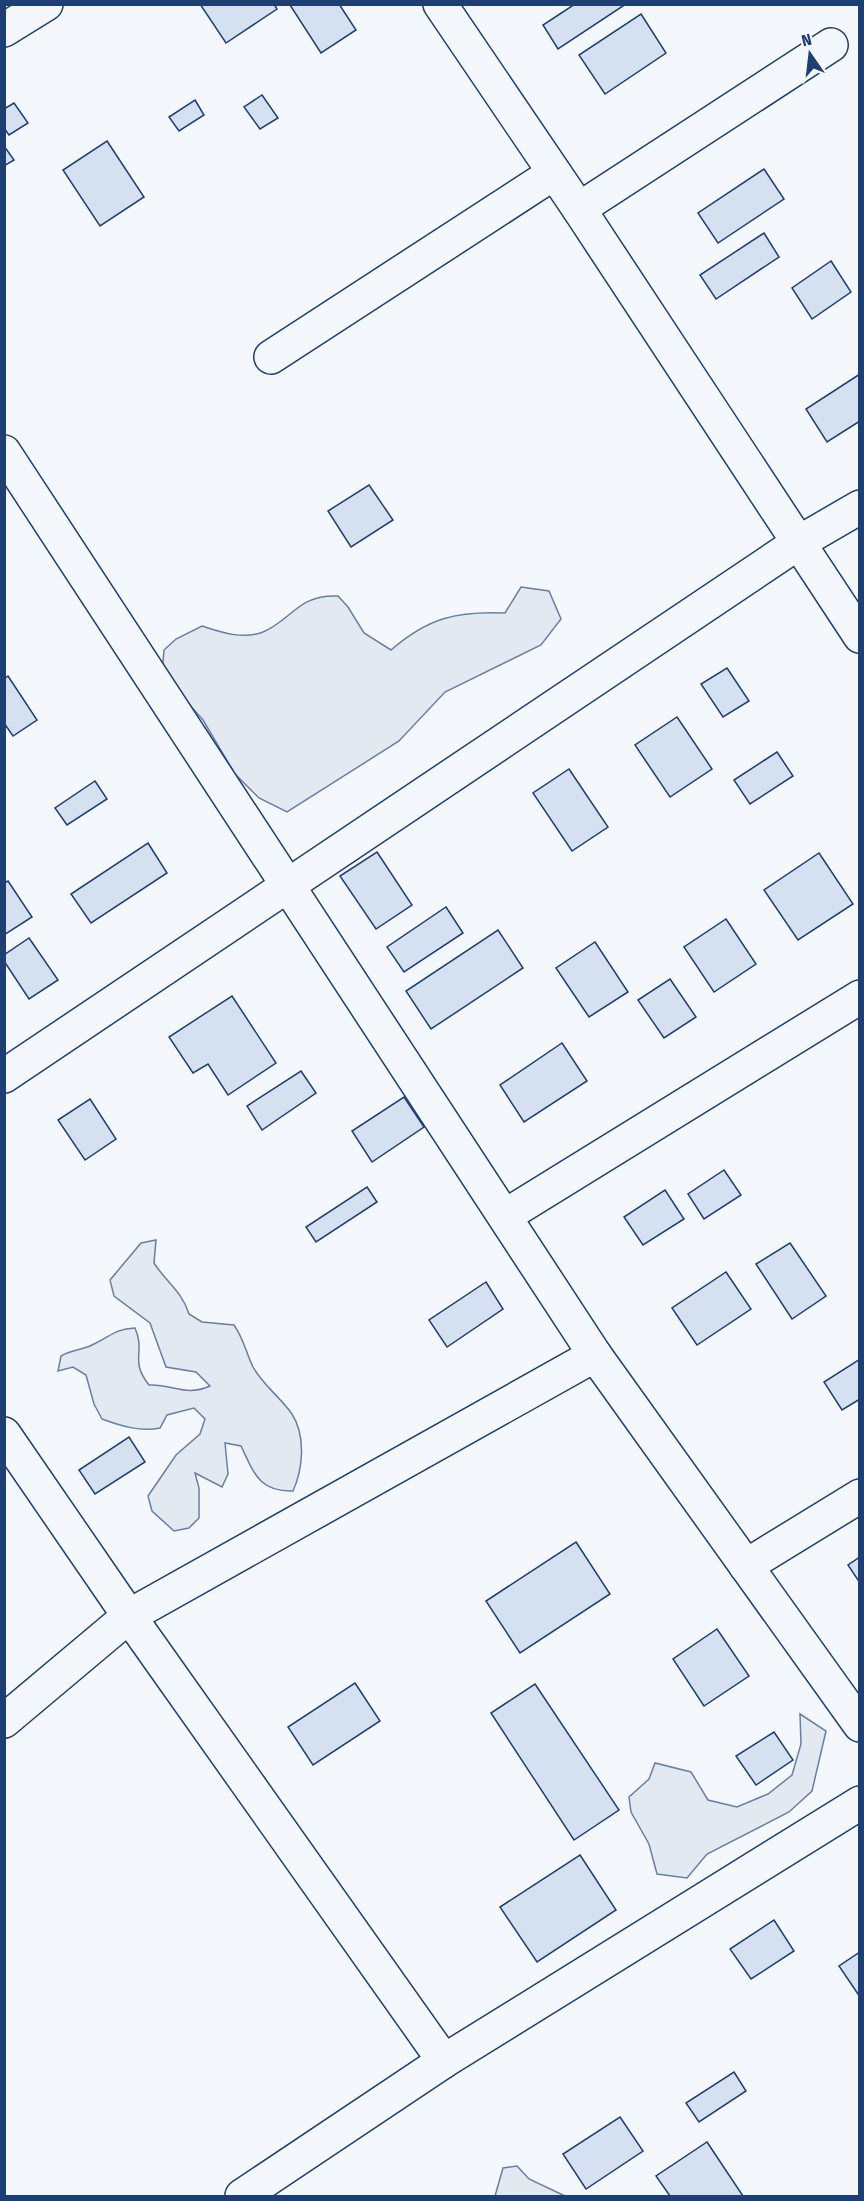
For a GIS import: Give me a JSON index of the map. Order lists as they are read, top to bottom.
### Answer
{
  "north": "top"
}
